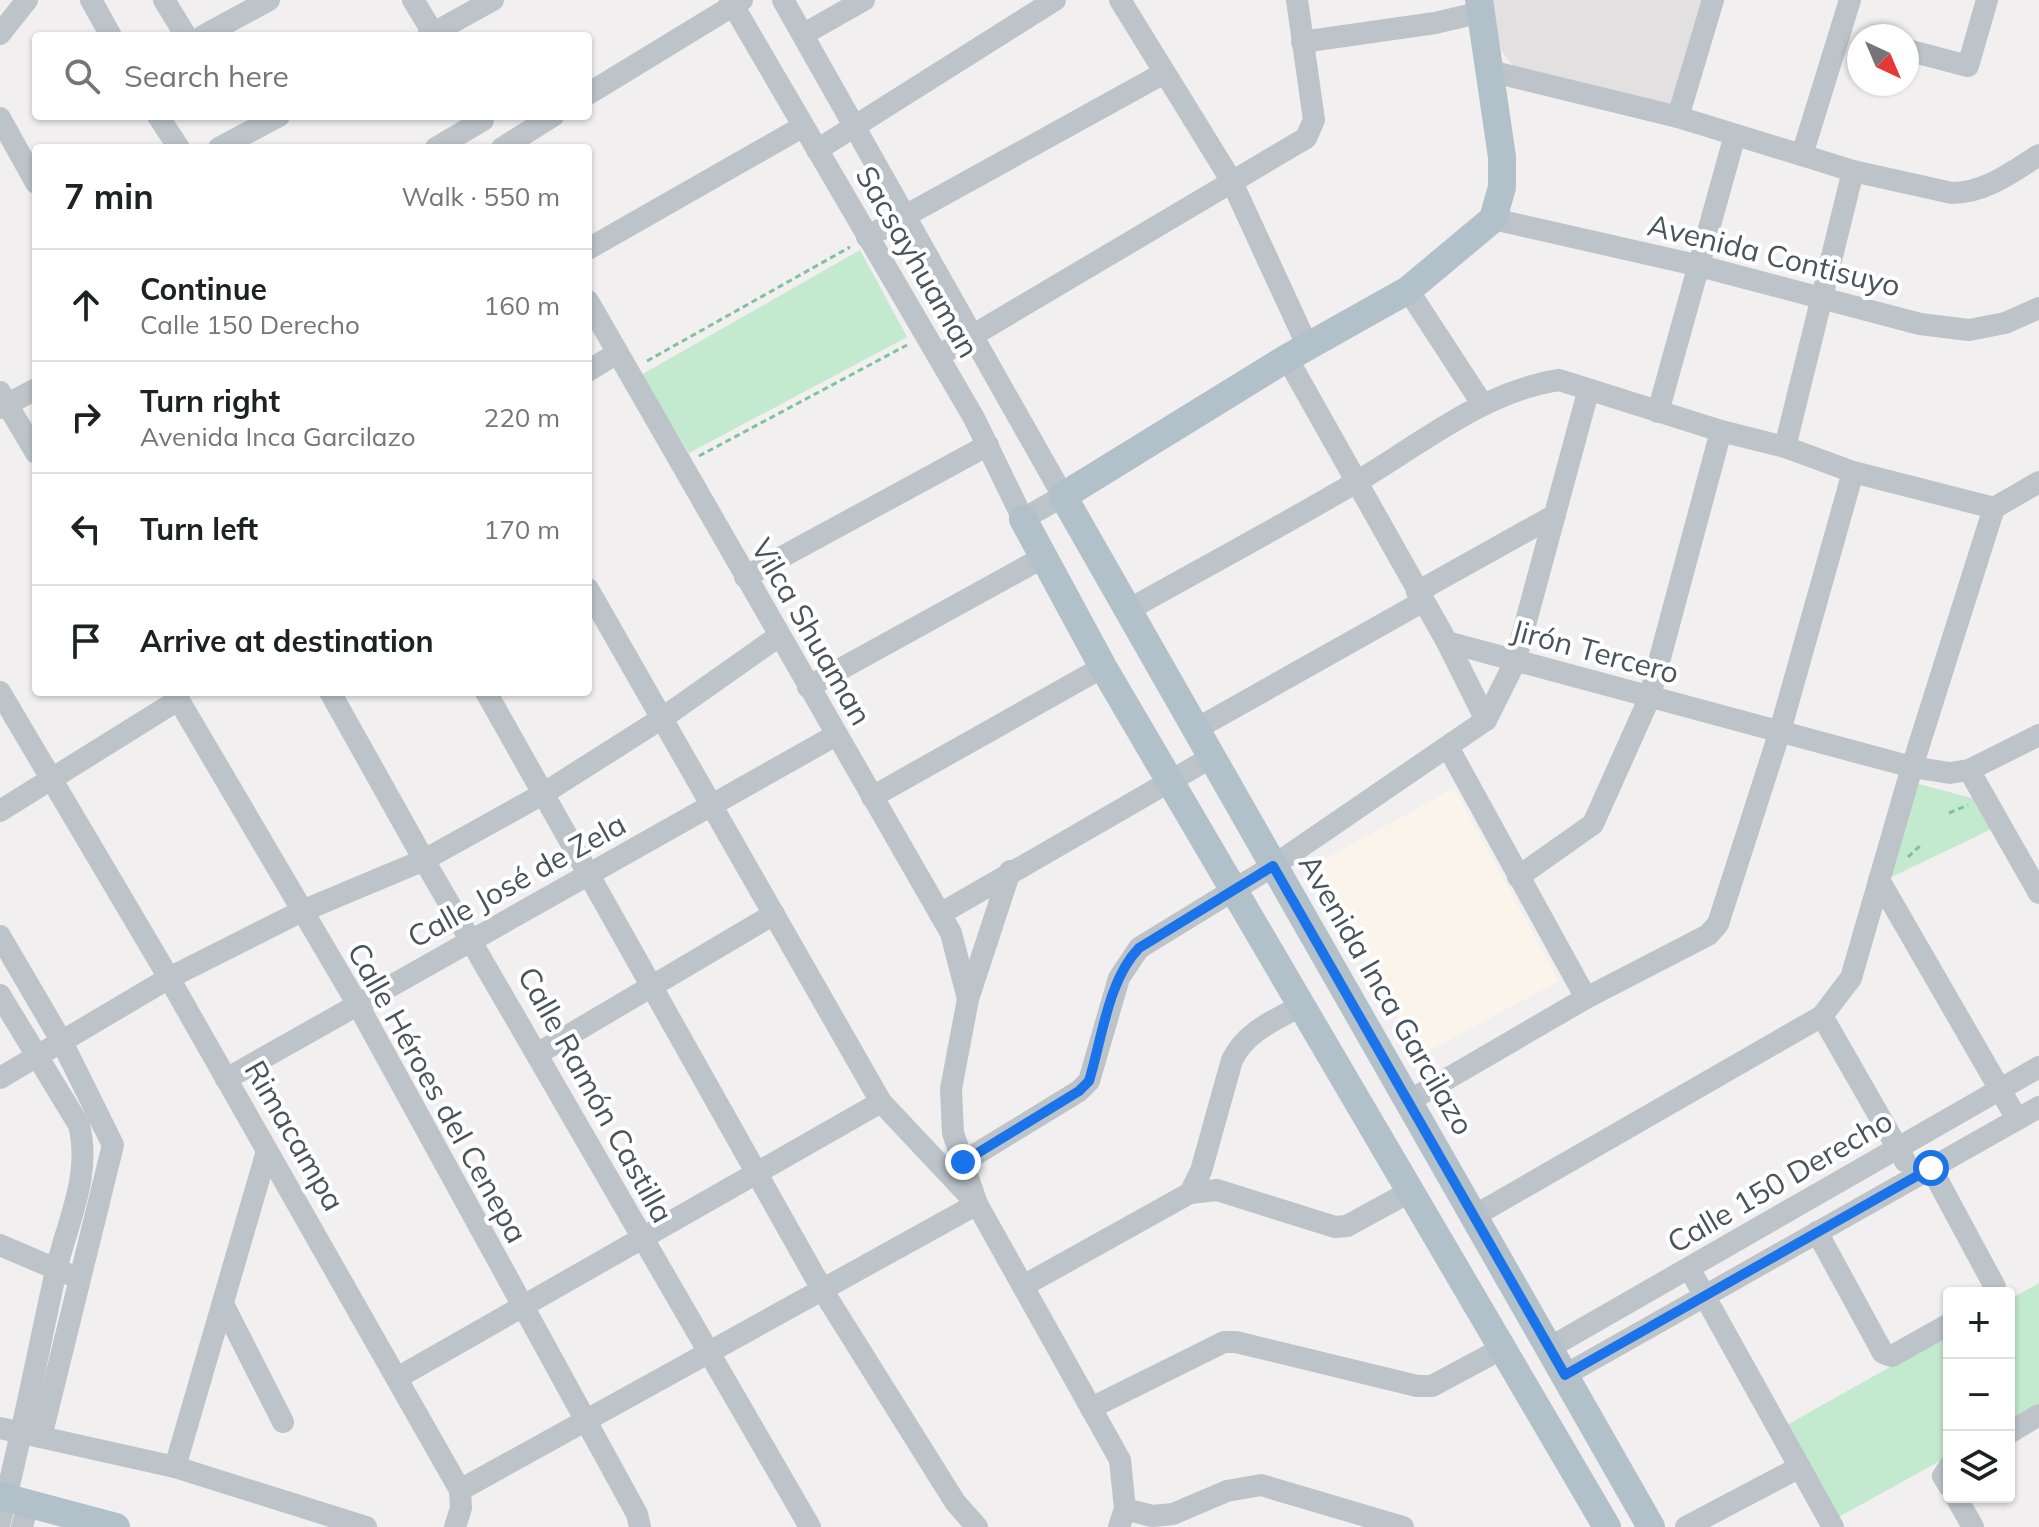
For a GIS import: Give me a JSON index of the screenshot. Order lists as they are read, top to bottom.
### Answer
{
  "streets": {
    "main road": ["Avenida Inca Garcilazo"],
    "street": [
      "Avenida Contisuyo",
      "Sacsayhuaman",
      "Vilca Shuaman",
      "Jirón Tercero",
      "Calle José de Zela",
      "Calle Héroes del Cenepa",
      "Calle Ramón Castilla",
      "Rimacampa",
      "Calle 150 Derecho"
    ]
  },
  "crossings": [
    ["Vilca Shuaman", "Calle José de Zela"],
    ["Calle José de Zela", "Calle Héroes del Cenepa"],
    ["Calle José de Zela", "Calle Ramón Castilla"],
    ["Calle José de Zela", "Rimacampa"],
    ["Avenida Inca Garcilazo", "Calle 150 Derecho"]
  ],
  "north": "bottom right",
  "page": {
    "search": "Search here",
    "heading": ["7 min", "Walk · 550 m"],
    "list": [
      ["Continue", "Calle 150 Derecho", "160 m"],
      ["Turn right", "Avenida Inca Garcilazo", "220 m"],
      ["Turn left", "170 m"],
      "Arrive at destination"
    ],
    "map_buttons": ["+", "−"]
  }
}
